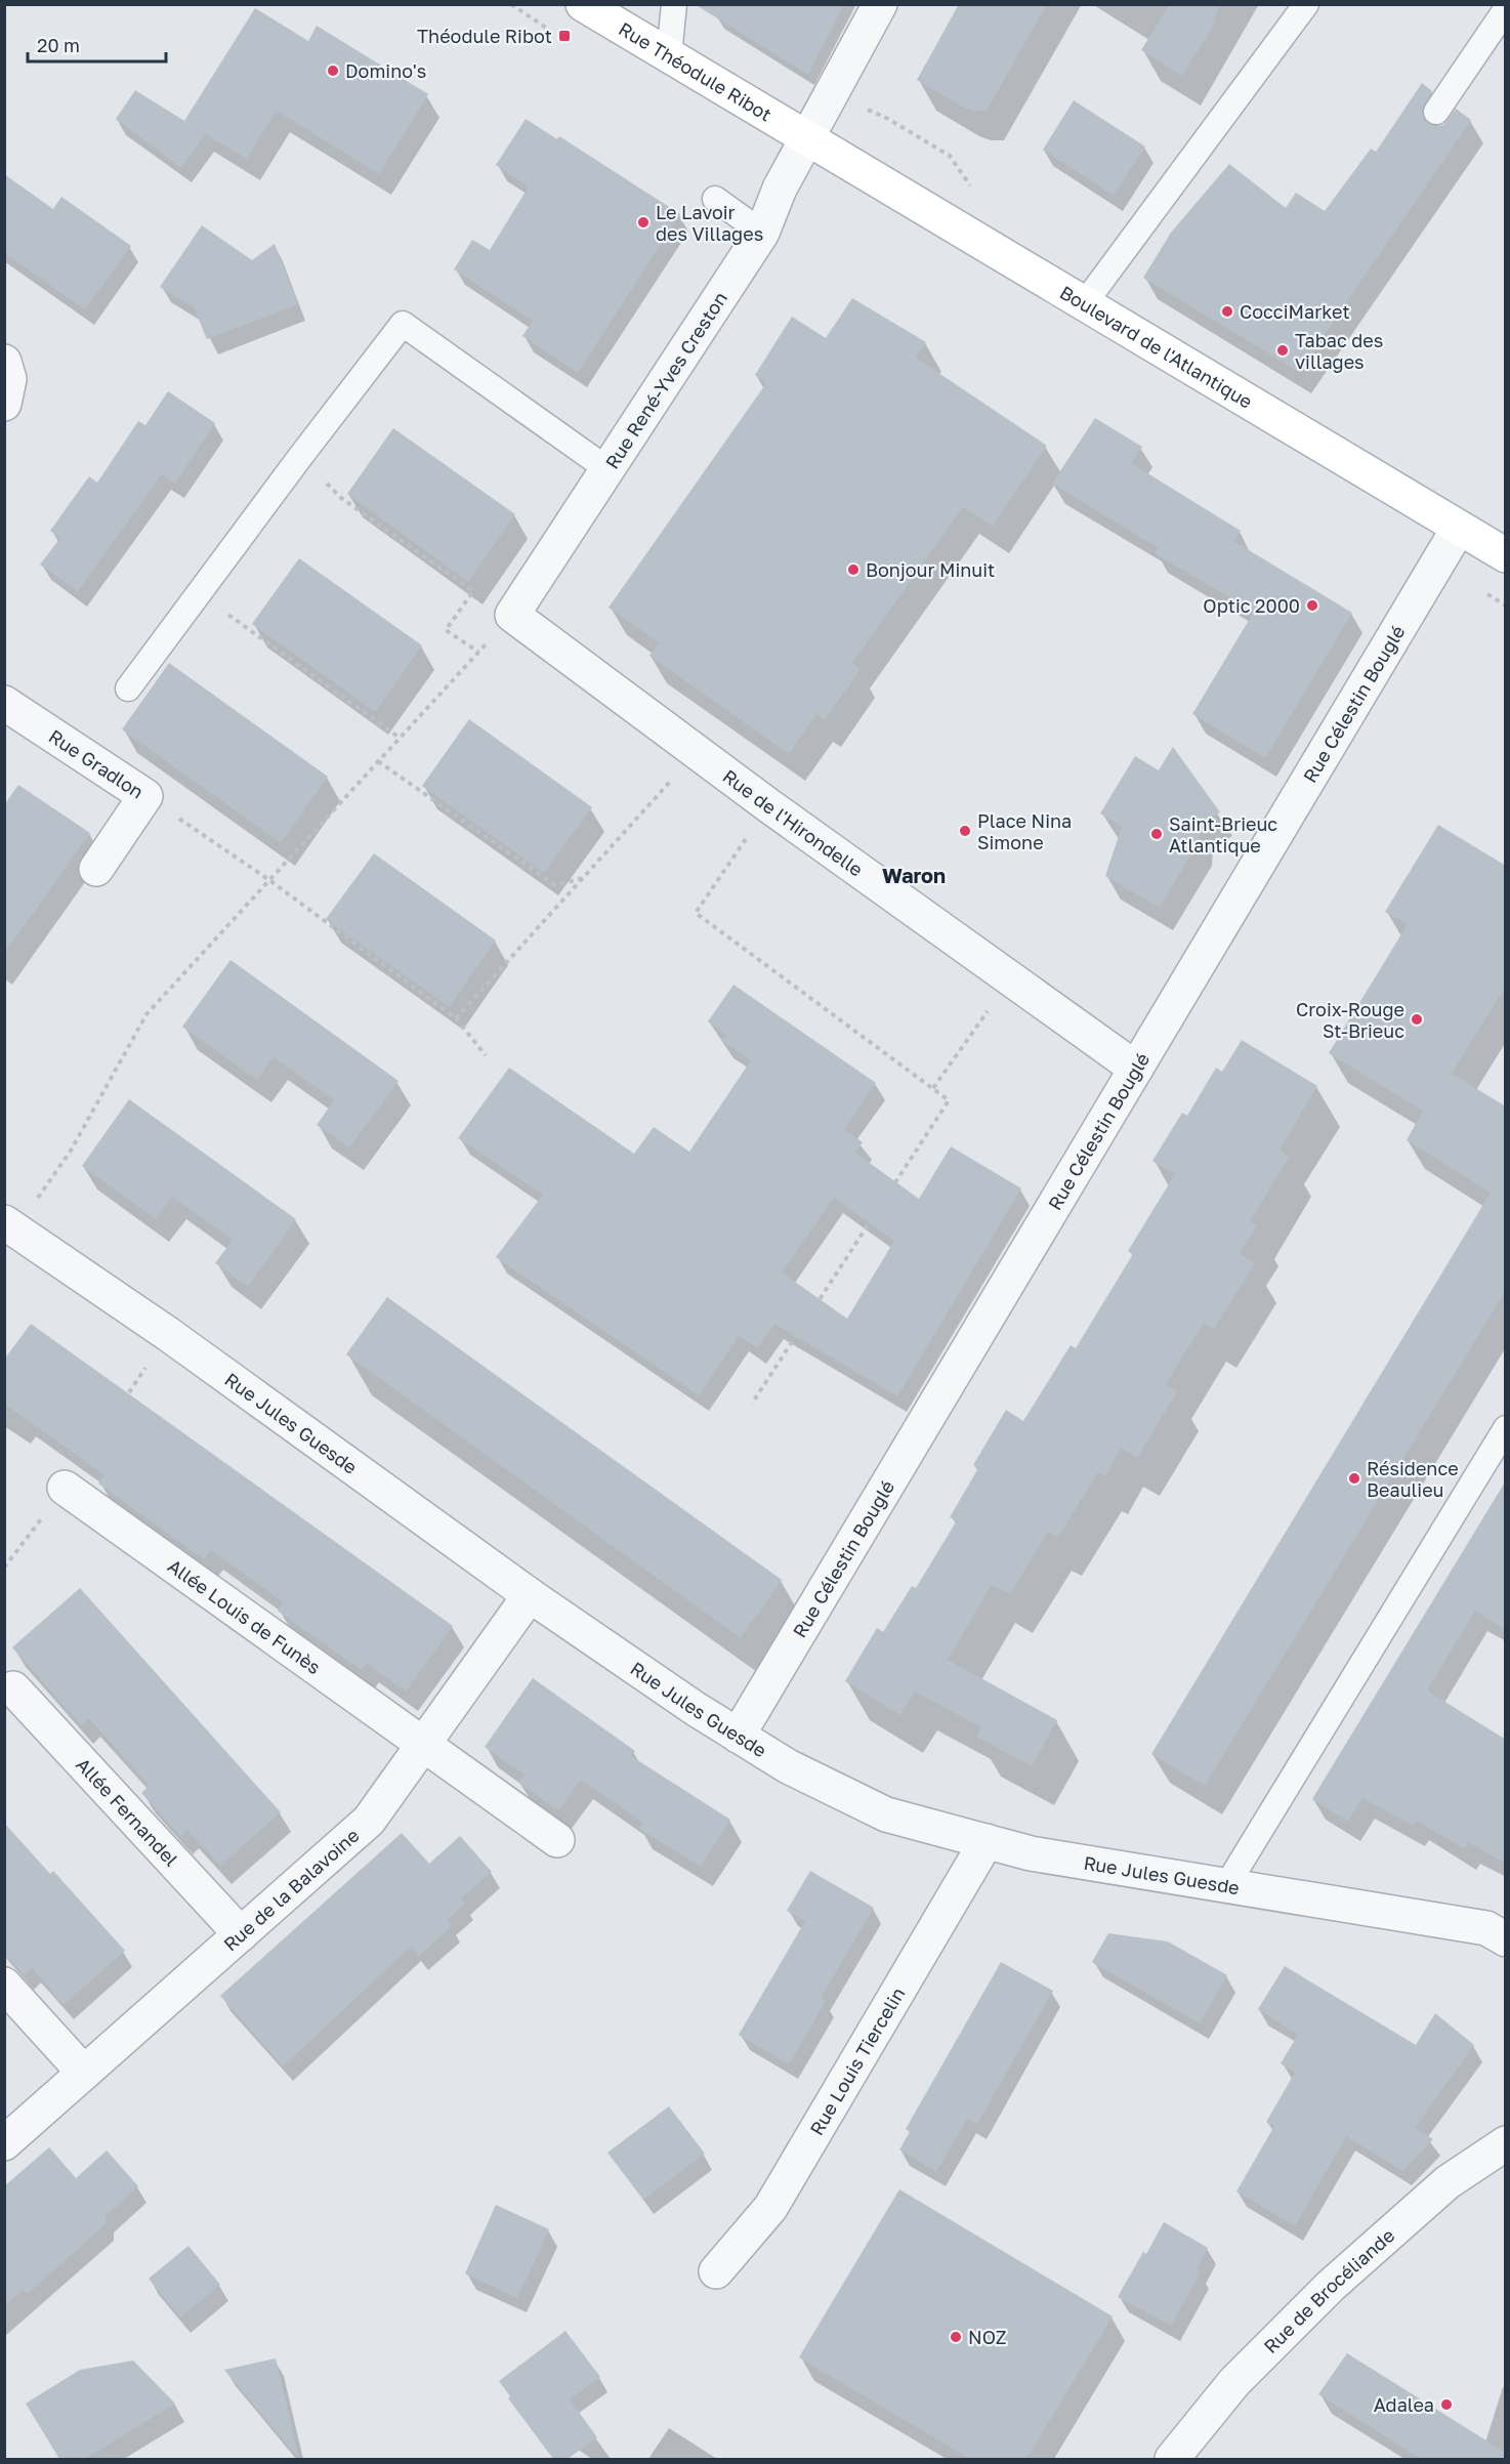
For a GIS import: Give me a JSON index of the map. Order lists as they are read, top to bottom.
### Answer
{
  "streets": {
    "main road": ["Rue Théodule Ribot", "Boulevard de l'Atlantique"],
    "street": [
      "Rue René-Yves Creston",
      "Rue Célestin Bouglé",
      "Rue Gradlon",
      "Rue de l'Hirondelle",
      "Rue Jules Guesde",
      "Allée Louis de Funès",
      "Allée Fernandel",
      "Rue de la Balavoine",
      "Rue Louis Tiercelin",
      "Rue de Brocéliande"
    ]
  },
  "crossings": [
    ["Rue Théodule Ribot", "Boulevard de l'Atlantique"],
    ["Rue Théodule Ribot", "Rue René-Yves Creston"],
    ["Boulevard de l'Atlantique", "Rue René-Yves Creston"],
    ["Boulevard de l'Atlantique", "Rue Célestin Bouglé"],
    ["Rue René-Yves Creston", "Rue de l'Hirondelle"],
    ["Rue Célestin Bouglé", "Rue de l'Hirondelle"],
    ["Rue Célestin Bouglé", "Rue Jules Guesde"],
    ["Rue Jules Guesde", "Rue de la Balavoine"],
    ["Rue Jules Guesde", "Rue Louis Tiercelin"],
    ["Allée Louis de Funès", "Rue de la Balavoine"],
    ["Allée Fernandel", "Rue de la Balavoine"]
  ],
  "districts": ["Waron"],
  "places": {
    "transit": ["Théodule Ribot"],
    "other": [
      "Domino's",
      "Le Lavoir des Villages",
      "CocciMarket",
      "Tabac des villages",
      "Bonjour Minuit",
      "Optic 2000",
      "Place Nina Simone",
      "Saint-Brieuc Atlantique",
      "Croix-Rouge St-Brieuc",
      "Résidence Beaulieu",
      "NOZ",
      "Adalea"
    ]
  },
  "scale_bar": "20 m"
}
